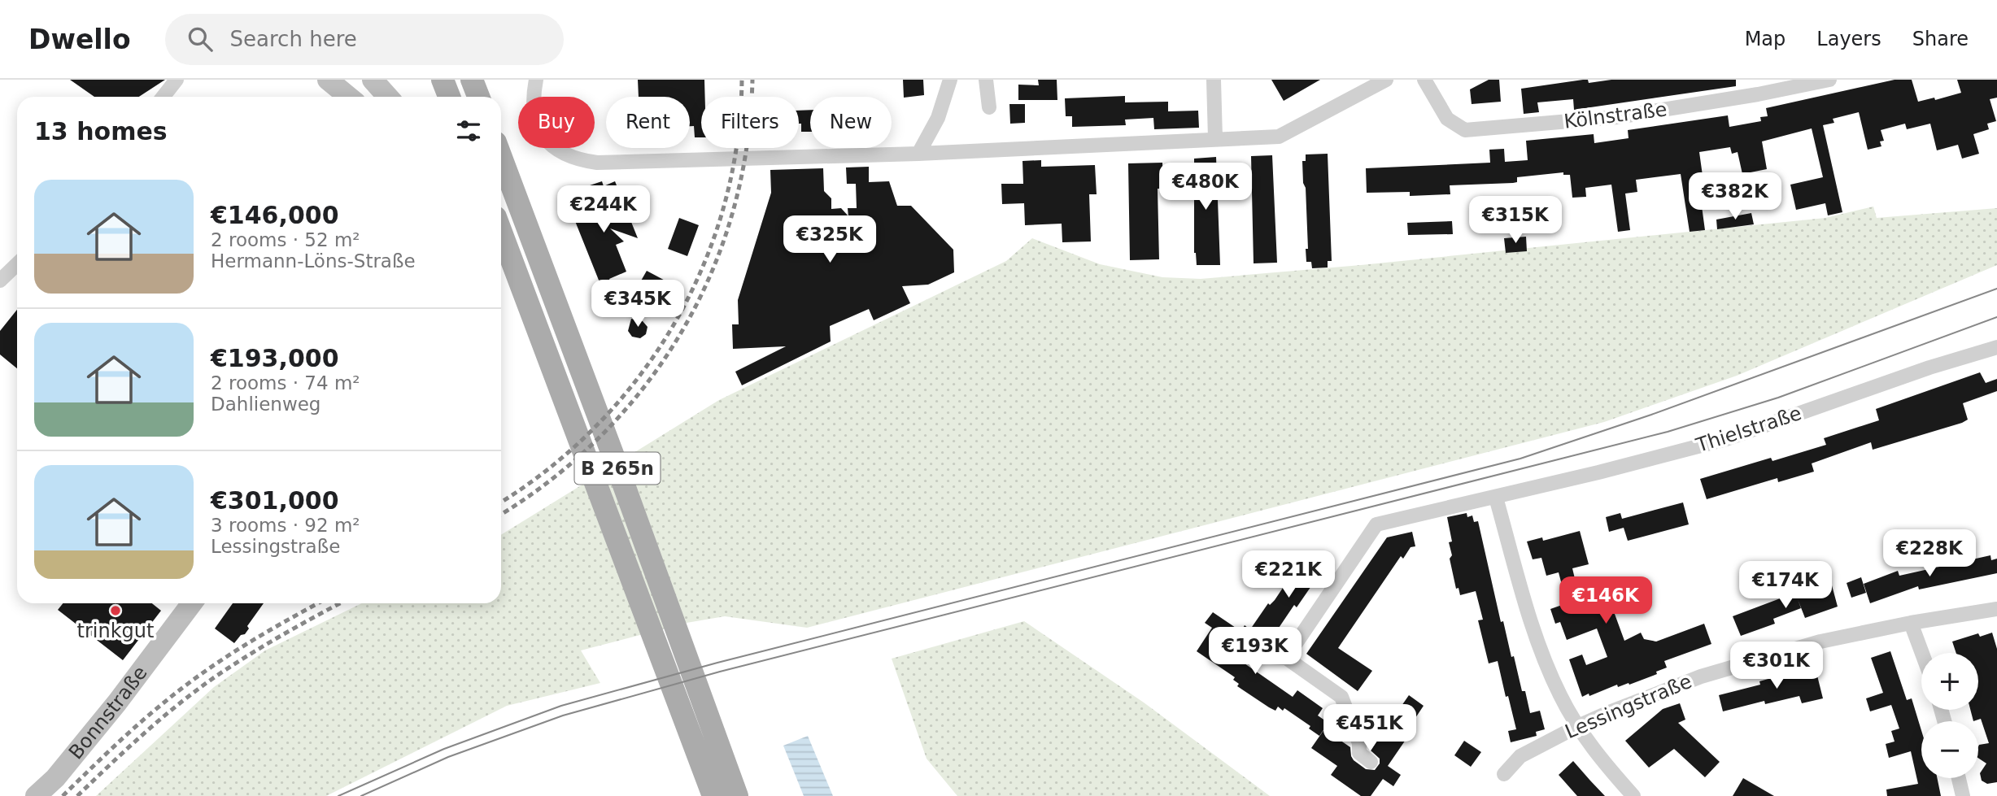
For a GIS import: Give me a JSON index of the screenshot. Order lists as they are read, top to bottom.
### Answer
{
  "streets": {
    "main road": ["B 265n", "Bonnstraße"],
    "street": ["Kölnstraße", "Thielstraße", "Lessingstraße"]
  },
  "places": ["trinkgut"],
  "page": {
    "header": "Dwello",
    "search": "Search here",
    "nav": ["Map", "Layers", "Share"],
    "chip": [
      "Buy",
      "Rent",
      "Filters",
      "New"
    ],
    "heading": "13 homes",
    "price": [
      "€480K",
      "€382K",
      "€244K",
      "€315K",
      "€325K",
      "€345K",
      "€228K",
      "€221K",
      "€174K",
      "€146K",
      "€193K",
      "€301K",
      "€451K"
    ],
    "list": [
      {
        "name": "€146,000",
        "note": "2 rooms · 52 m² · Hermann-Löns-Straße"
      },
      {
        "name": "€193,000",
        "note": "2 rooms · 74 m² · Dahlienweg"
      },
      {
        "name": "€301,000",
        "note": "3 rooms · 92 m² · Lessingstraße"
      }
    ],
    "map_buttons": ["+", "−"]
  }
}
